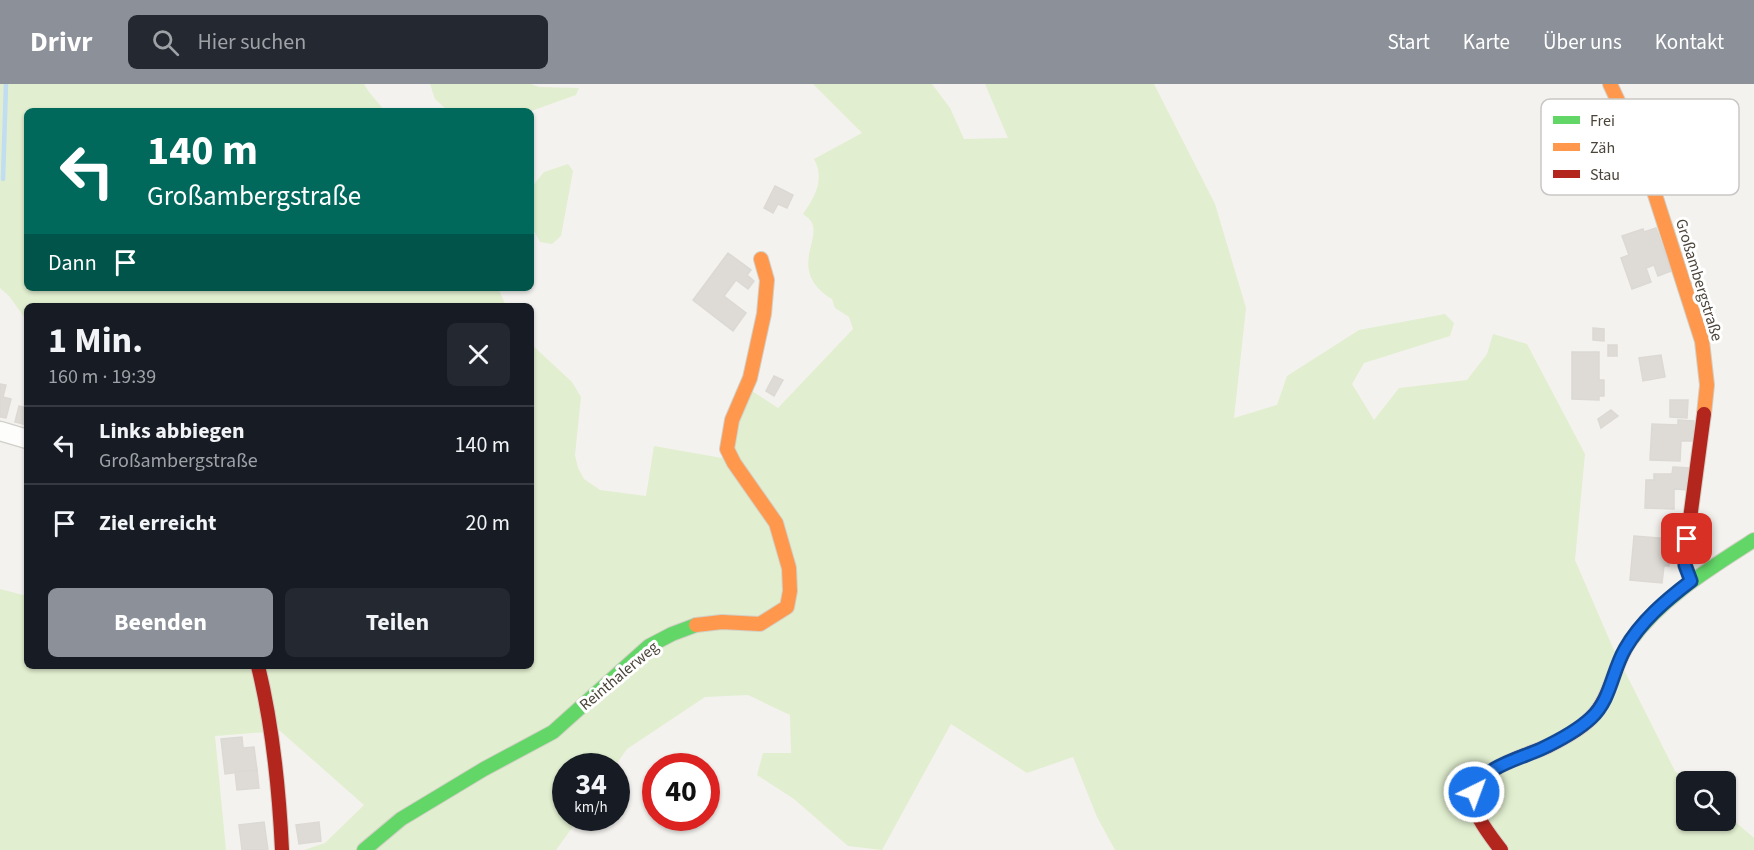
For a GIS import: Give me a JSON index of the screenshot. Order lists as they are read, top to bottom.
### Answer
{
  "streets": {
    "street": ["Großambergstraße", "Reinthalerweg"]
  },
  "legend": ["Frei", "Zäh", "Stau"],
  "page": {
    "header": "Drivr",
    "search": "Hier suchen",
    "nav": [
      "Start",
      "Karte",
      "Über uns",
      "Kontakt"
    ],
    "turn": ["140 m", "Großambergstraße"],
    "then": "Dann",
    "heading": ["1 Min.", "160 m · 19:39"],
    "list": [
      {
        "name": "Links abbiegen",
        "note": "Großambergstraße",
        "value": "140 m"
      },
      {
        "name": "Ziel erreicht",
        "value": "20 m"
      }
    ],
    "buttons": ["Beenden", "Teilen"],
    "speed": "34 km/h",
    "limit": "40"
  }
}
